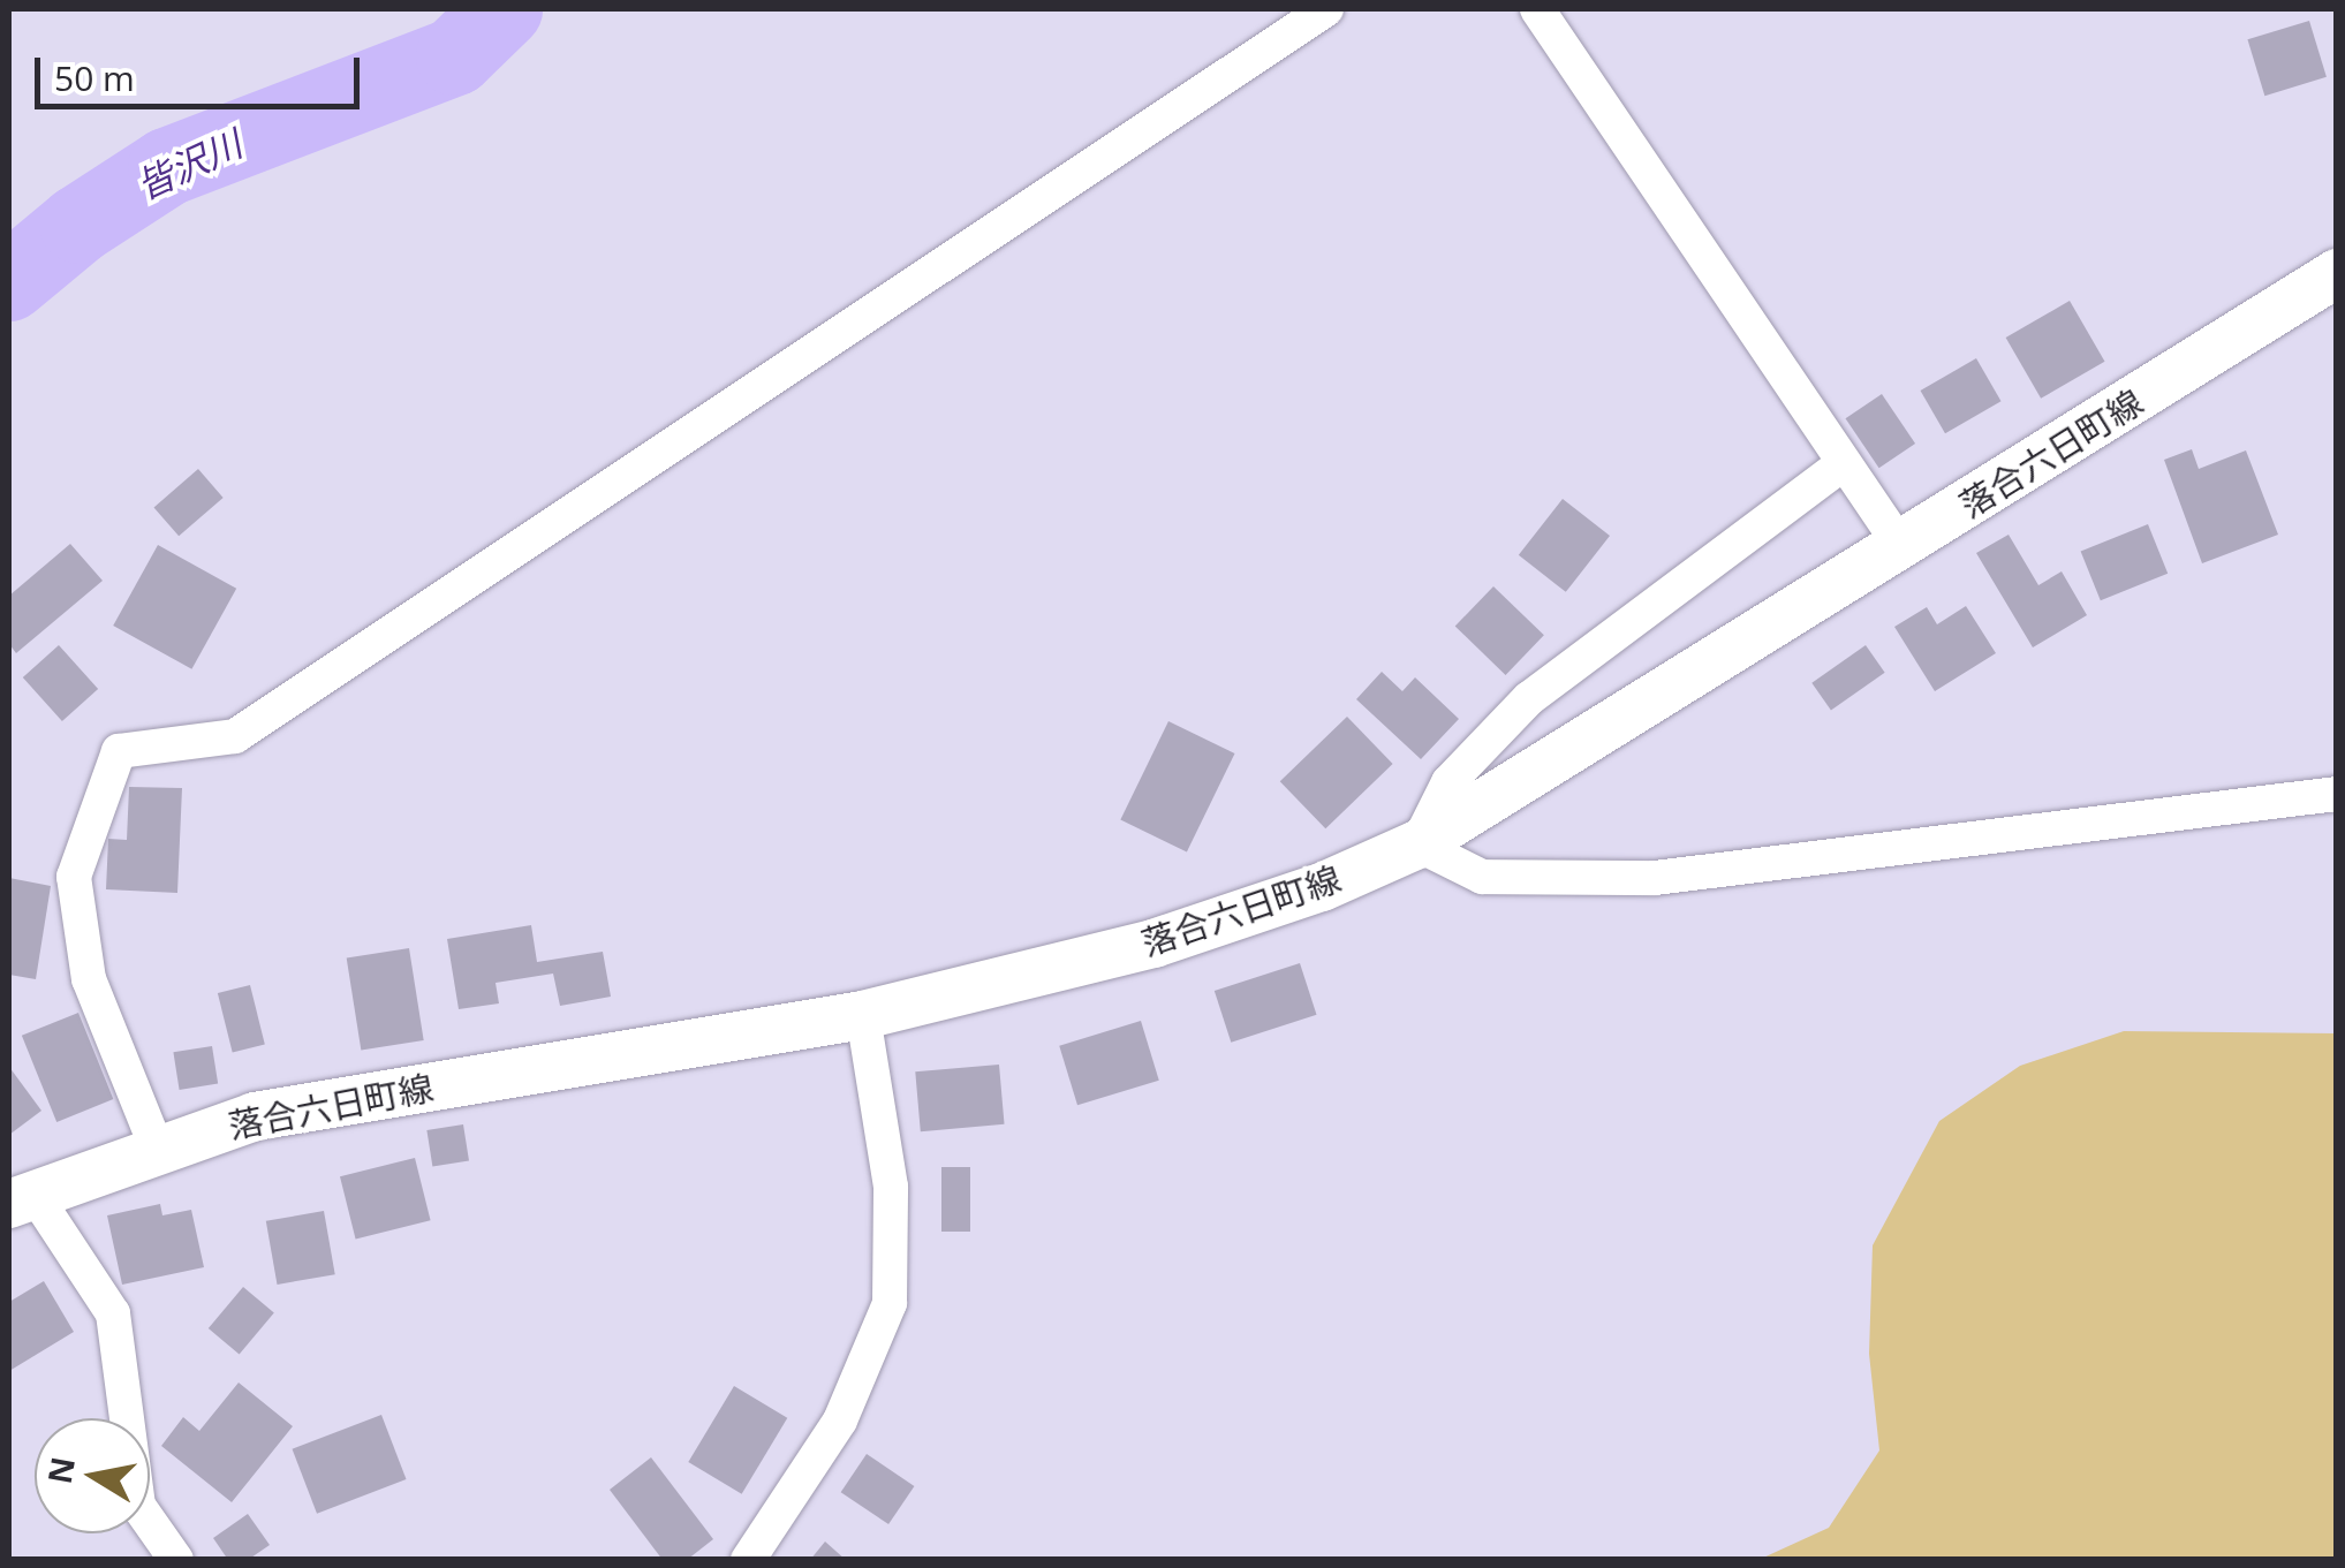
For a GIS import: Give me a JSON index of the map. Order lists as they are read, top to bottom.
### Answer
{
  "streets": {
    "main road": ["落合六日町線"]
  },
  "water": ["皆沢川"],
  "scale_bar": "50 m",
  "north": "left"
}
